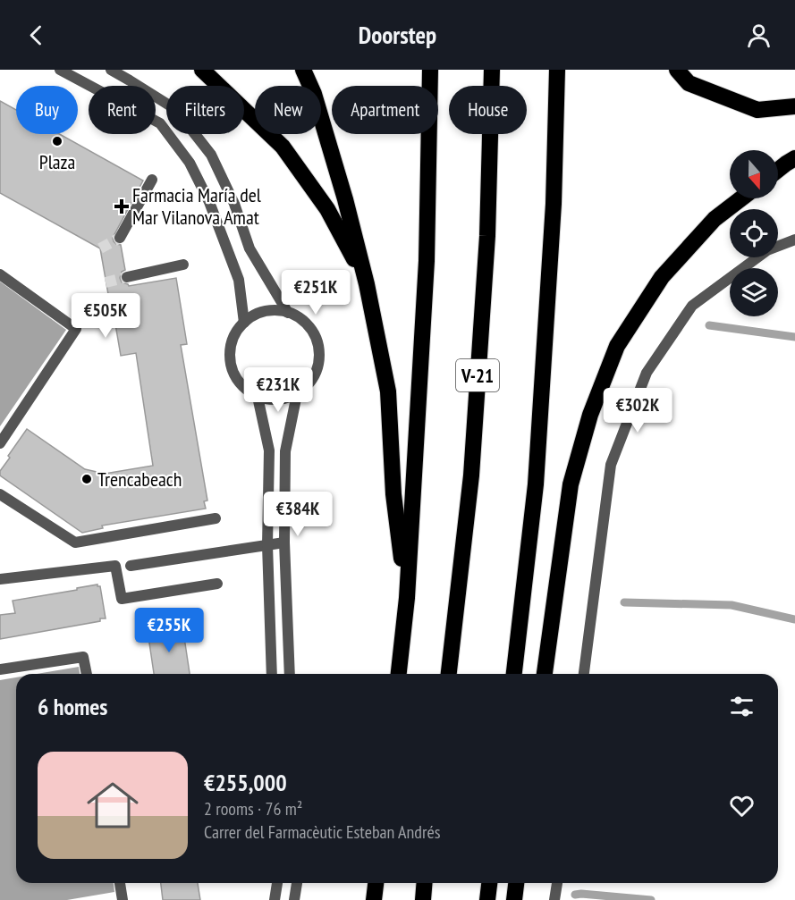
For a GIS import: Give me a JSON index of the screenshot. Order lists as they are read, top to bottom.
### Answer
{
  "streets": {
    "highway": ["V-21"]
  },
  "places": {
    "other": ["Plaza", "Trencabeach"],
    "health": ["Farmacia María del Mar Vilanova Amat"]
  },
  "north": "bottom",
  "page": {
    "header": "Doorstep",
    "chip": [
      "Buy",
      "Rent",
      "Filters",
      "New",
      "Apartment",
      "House"
    ],
    "price": [
      "€251K",
      "€505K",
      "€231K",
      "€302K",
      "€384K",
      "€255K"
    ],
    "heading": "6 homes",
    "list": [
      {
        "name": "€255,000",
        "note": "2 rooms · 76 m² · Carrer del Farmacèutic Esteban Andrés"
      }
    ]
  }
}
